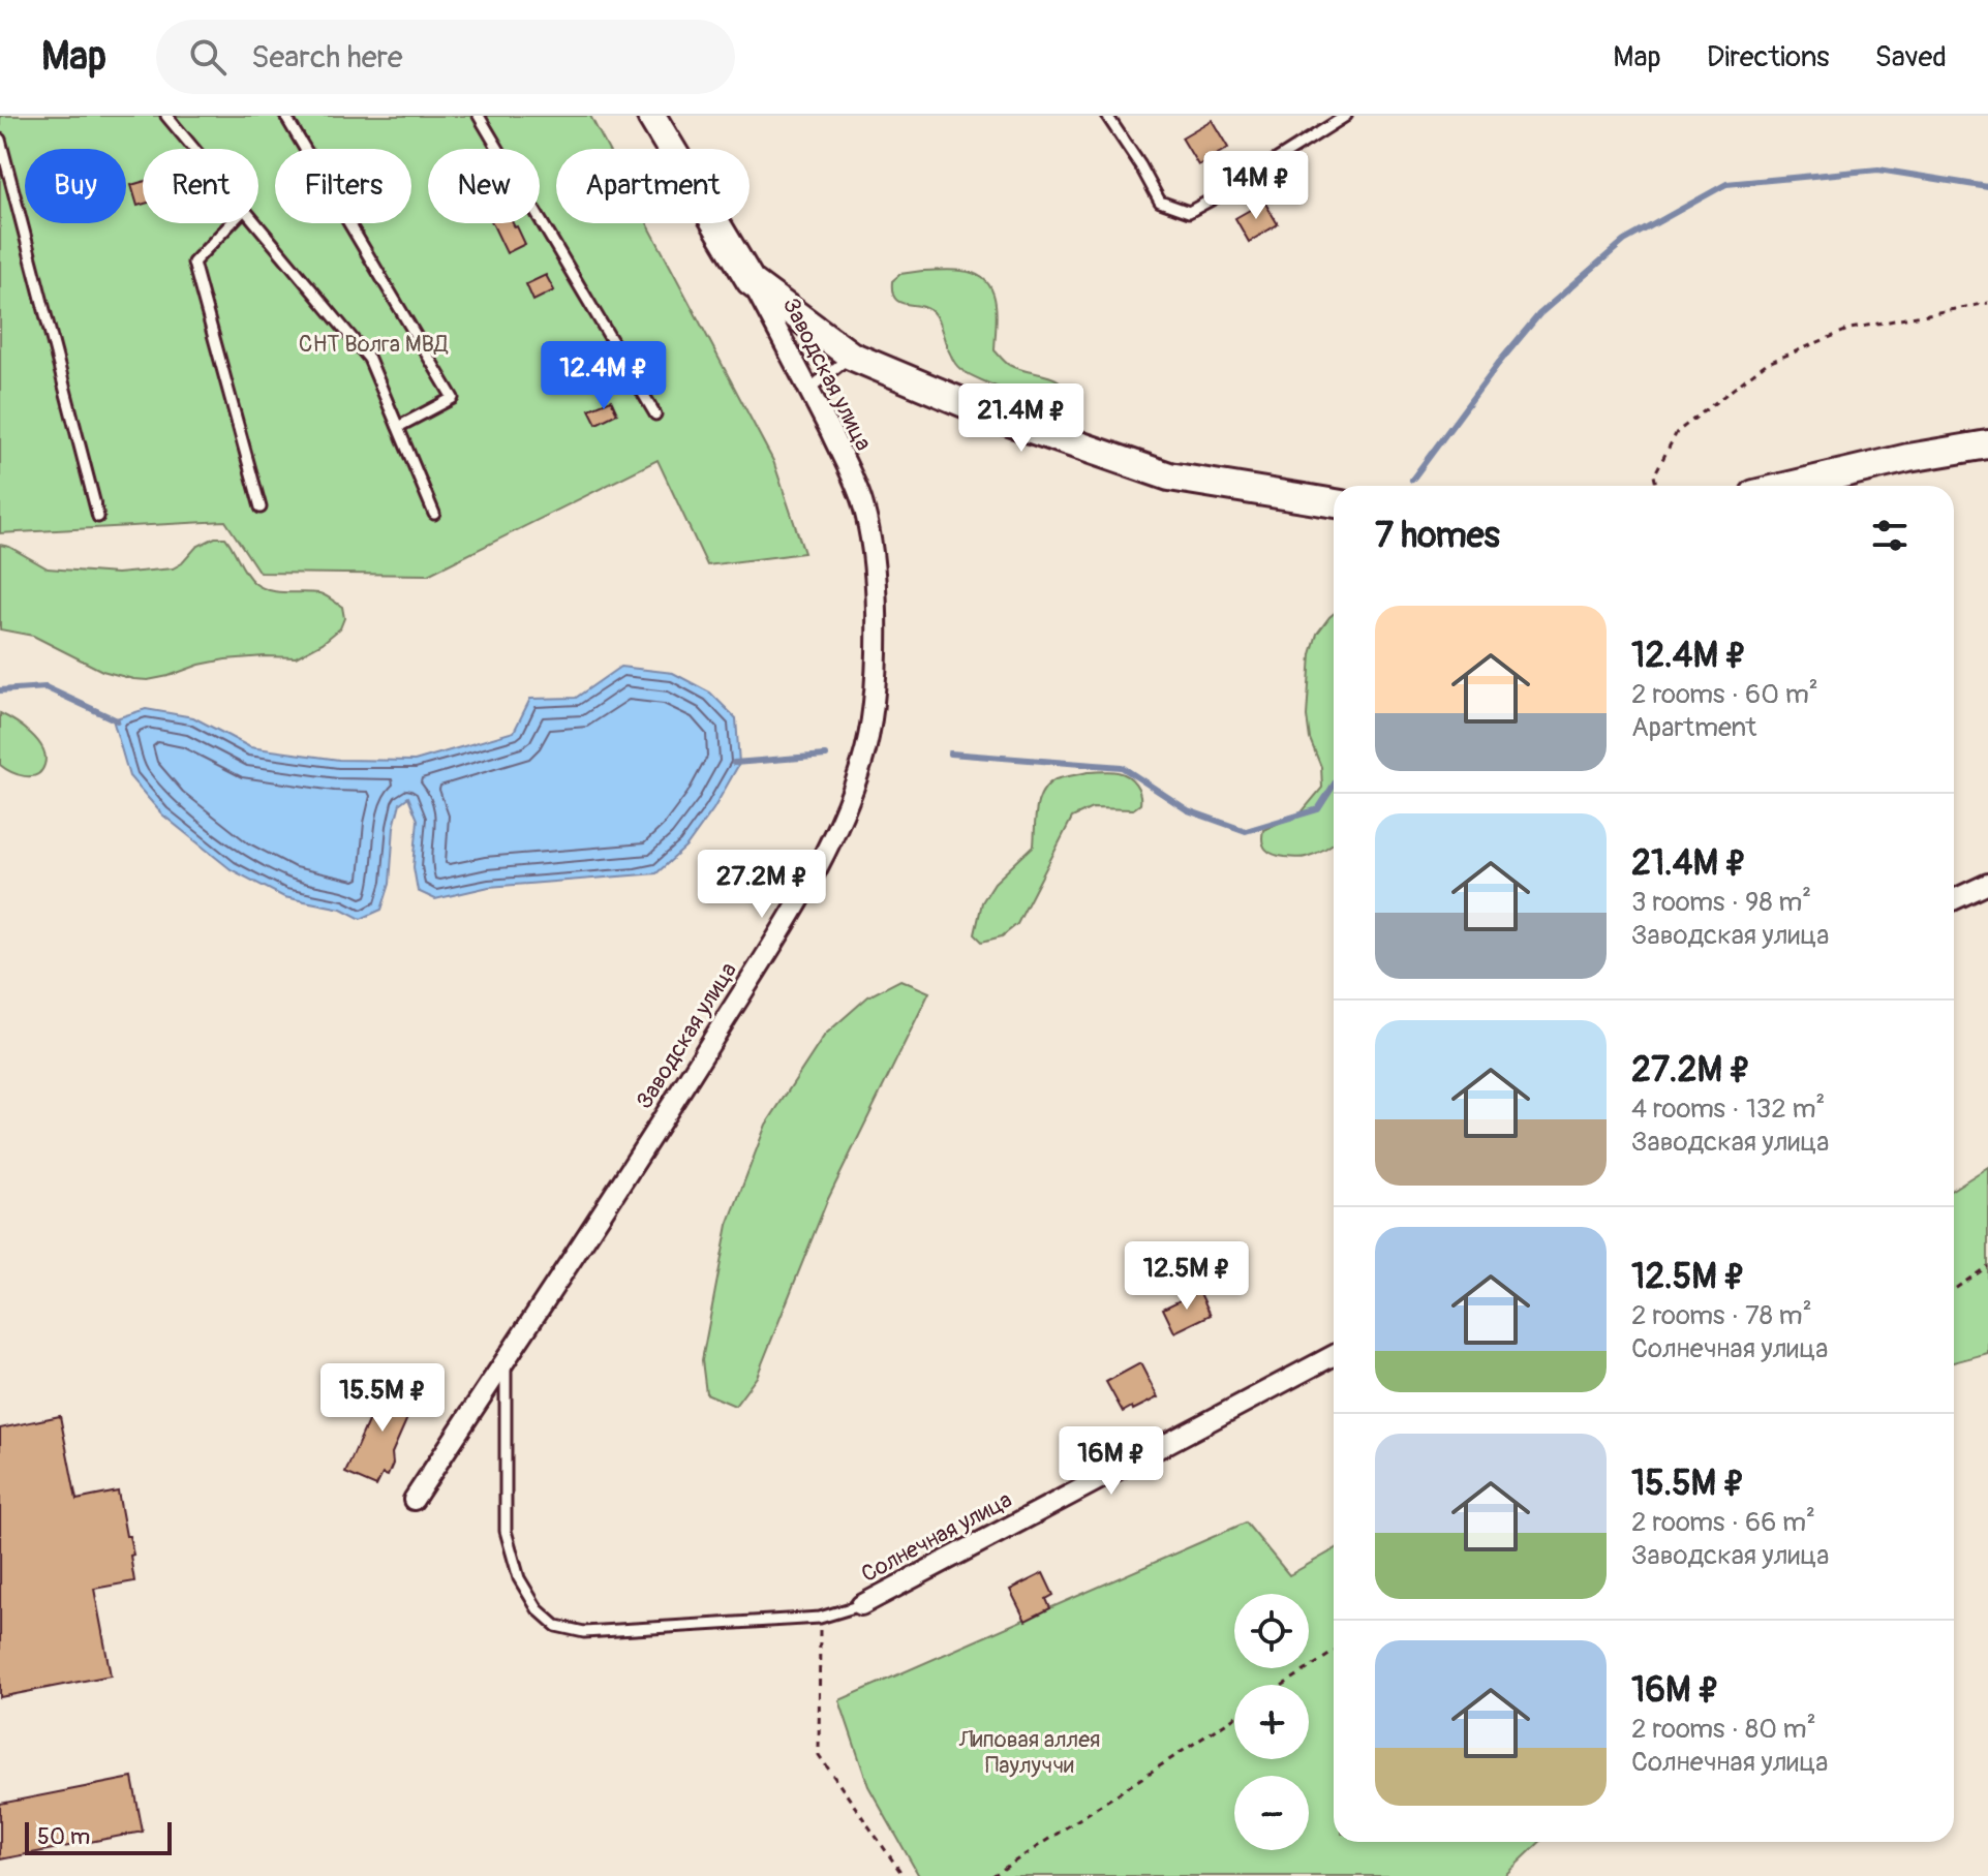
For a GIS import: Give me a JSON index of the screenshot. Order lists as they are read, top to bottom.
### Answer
{
  "streets": {
    "street": ["Заводская улица", "Солнечная улица"]
  },
  "parks": ["СНТ Волга МВД", "Липовая аллея Паулуччи"],
  "scale_bar": "50 m",
  "page": {
    "header": "Map",
    "search": "Search here",
    "nav": ["Map", "Directions", "Saved"],
    "chip": [
      "Buy",
      "Rent",
      "Filters",
      "New",
      "Apartment"
    ],
    "price": [
      "14M ₽",
      "12.4M ₽",
      "21.4M ₽",
      "27.2M ₽",
      "12.5M ₽",
      "15.5M ₽",
      "16M ₽"
    ],
    "heading": "7 homes",
    "list": [
      {
        "name": "12.4M ₽",
        "note": "2 rooms · 60 m² · Apartment"
      },
      {
        "name": "21.4M ₽",
        "note": "3 rooms · 98 m² · Заводская улица"
      },
      {
        "name": "27.2M ₽",
        "note": "4 rooms · 132 m² · Заводская улица"
      },
      {
        "name": "12.5M ₽",
        "note": "2 rooms · 78 m² · Солнечная улица"
      },
      {
        "name": "15.5M ₽",
        "note": "2 rooms · 66 m² · Заводская улица"
      },
      {
        "name": "16M ₽",
        "note": "2 rooms · 80 m² · Солнечная улица"
      }
    ],
    "map_buttons": ["+", "−"],
    "scale": "50 m"
  }
}
